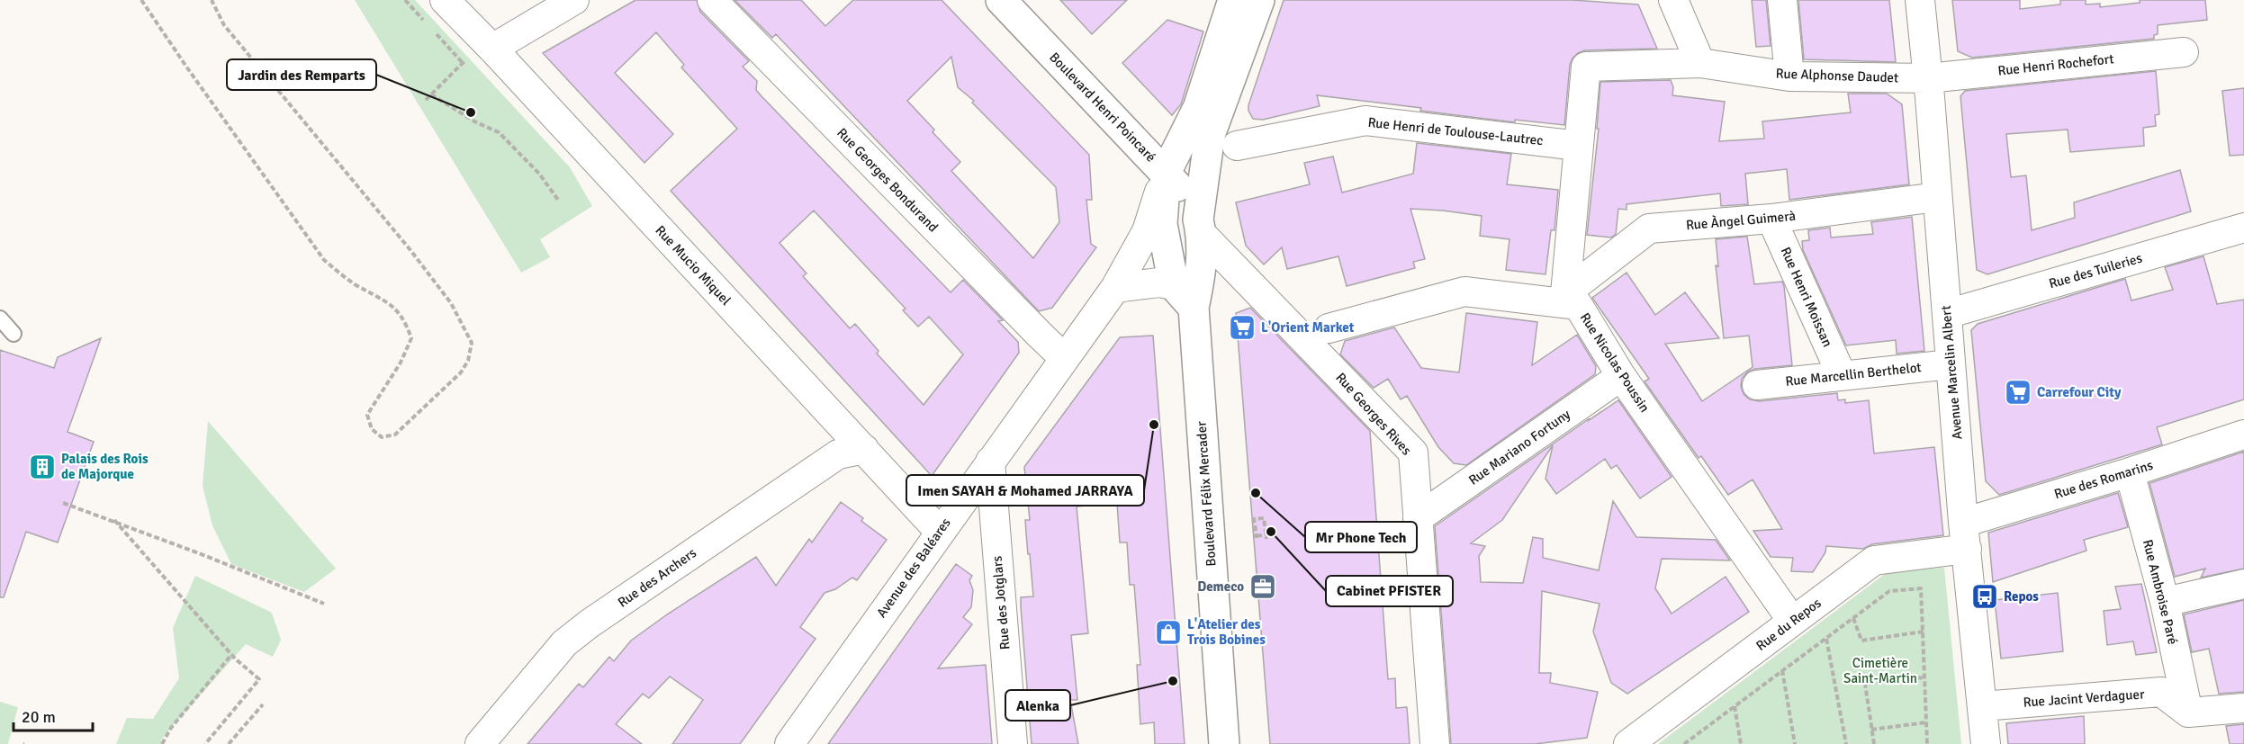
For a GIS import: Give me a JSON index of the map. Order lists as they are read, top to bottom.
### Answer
{
  "streets": {
    "main road": ["Boulevard Henri Poincaré", "Boulevard Félix Mercader"],
    "street": [
      "Rue Henri Rochefort",
      "Rue Alphonse Daudet",
      "Rue Henri de Toulouse-Lautrec",
      "Rue Georges Bondurand",
      "Rue Àngel Guimerà",
      "Rue Mucio Miquel",
      "Rue des Tuileries",
      "Rue Henri Moissan",
      "Rue Nicolas Poussin",
      "Avenue Marcelin Albert",
      "Rue Marcellin Berthelot",
      "Rue Georges Rives",
      "Rue Mariano Fortuny",
      "Rue des Romarins",
      "Avenue des Baléares",
      "Rue des Archers",
      "Rue Ambroise Paré",
      "Rue des Jotglars",
      "Rue du Repos",
      "Rue Jacint Verdaguer"
    ]
  },
  "crossings": [
    ["Rue Henri Rochefort", "Rue Alphonse Daudet"],
    ["Rue Henri Rochefort", "Avenue Marcelin Albert"],
    ["Rue Alphonse Daudet", "Rue Henri de Toulouse-Lautrec"],
    ["Rue Alphonse Daudet", "Avenue Marcelin Albert"],
    ["Boulevard Henri Poincaré", "Rue Georges Rives"],
    ["Boulevard Henri Poincaré", "Boulevard Félix Mercader"],
    ["Boulevard Henri Poincaré", "Avenue des Baléares"],
    ["Rue Georges Bondurand", "Avenue des Baléares"],
    ["Rue Àngel Guimerà", "Rue Henri Moissan"],
    ["Rue Àngel Guimerà", "Rue Nicolas Poussin"],
    ["Rue Àngel Guimerà", "Avenue Marcelin Albert"],
    ["Rue Mucio Miquel", "Avenue des Baléares"],
    ["Rue Mucio Miquel", "Rue des Archers"],
    ["Rue des Tuileries", "Avenue Marcelin Albert"],
    ["Rue Henri Moissan", "Rue Marcellin Berthelot"],
    ["Rue Nicolas Poussin", "Rue Mariano Fortuny"],
    ["Rue Nicolas Poussin", "Rue du Repos"],
    ["Avenue Marcelin Albert", "Rue Marcellin Berthelot"],
    ["Avenue Marcelin Albert", "Rue des Romarins"],
    ["Avenue Marcelin Albert", "Rue du Repos"],
    ["Avenue Marcelin Albert", "Rue Jacint Verdaguer"],
    ["Rue Georges Rives", "Rue Mariano Fortuny"],
    ["Rue Georges Rives", "Boulevard Félix Mercader"],
    ["Rue des Romarins", "Rue Ambroise Paré"],
    ["Rue des Romarins", "Rue du Repos"],
    ["Avenue des Baléares", "Rue des Jotglars"],
    ["Rue Ambroise Paré", "Rue Jacint Verdaguer"]
  ],
  "parks": ["Cimetière Saint-Martin"],
  "places": {
    "other": [
      "Jardin des Remparts",
      "Imen SAYAH & Mohamed JARRAYA",
      "Mr Phone Tech",
      "Cabinet PFISTER",
      "Alenka"
    ],
    "supermarket": ["L'Orient Market", "Carrefour City"],
    "building": ["Palais des Rois de Majorque"],
    "office": ["Demeco"],
    "bus stop": ["Repos"],
    "shop": ["L'Atelier des Trois Bobines"]
  },
  "scale_bar": "20 m"
}
